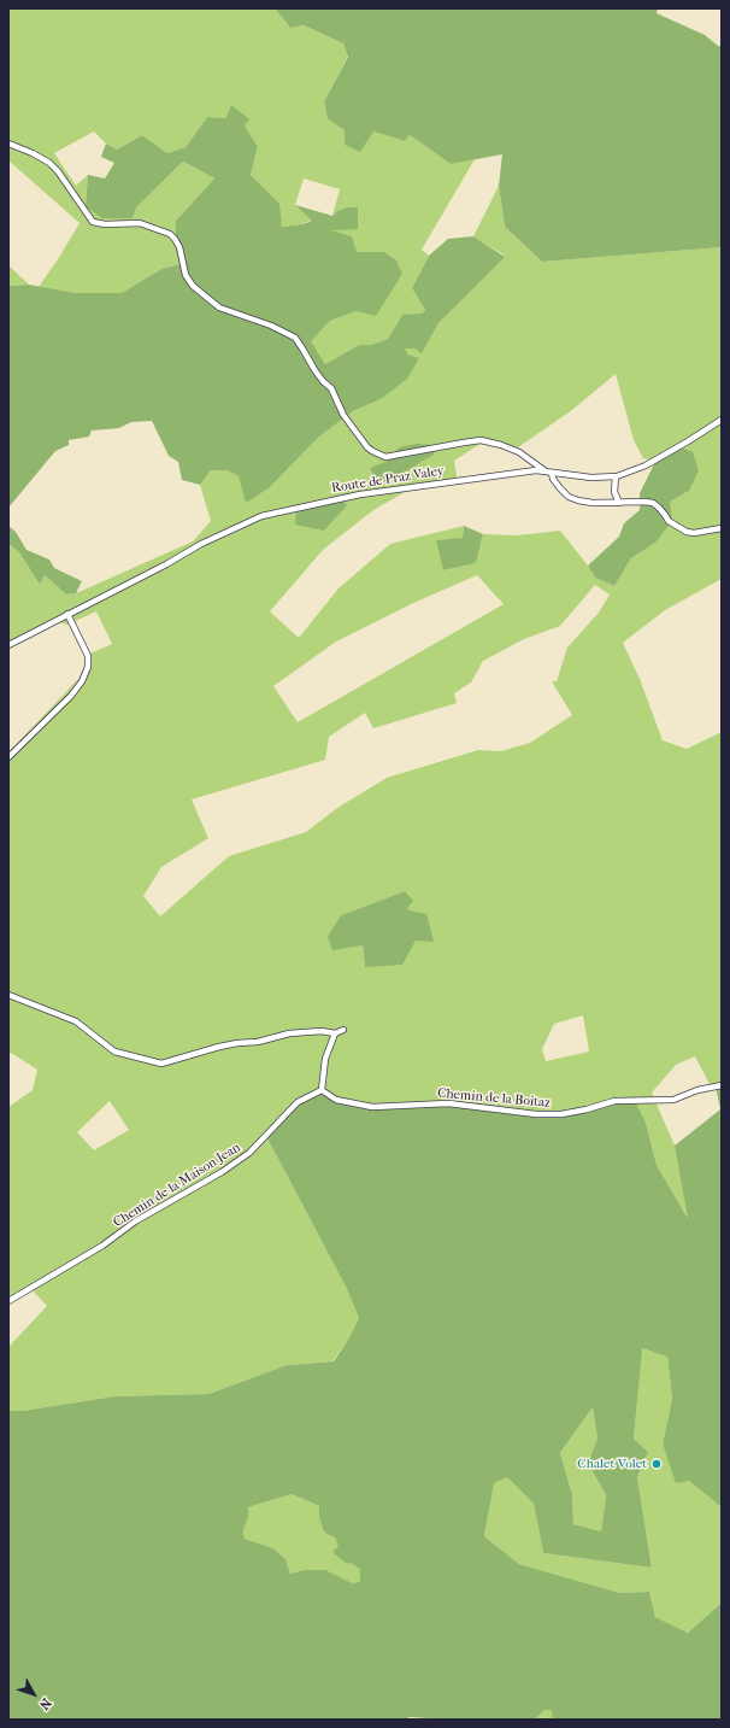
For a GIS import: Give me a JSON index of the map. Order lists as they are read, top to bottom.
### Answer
{
  "streets": {
    "street": ["Route de Praz Valey", "Chemin de la Boitaz", "Chemin de la Maison Jean"]
  },
  "crossings": [
    ["Chemin de la Boitaz", "Chemin de la Maison Jean"]
  ],
  "places": ["Chalet Volet"],
  "north": "bottom right"
}
